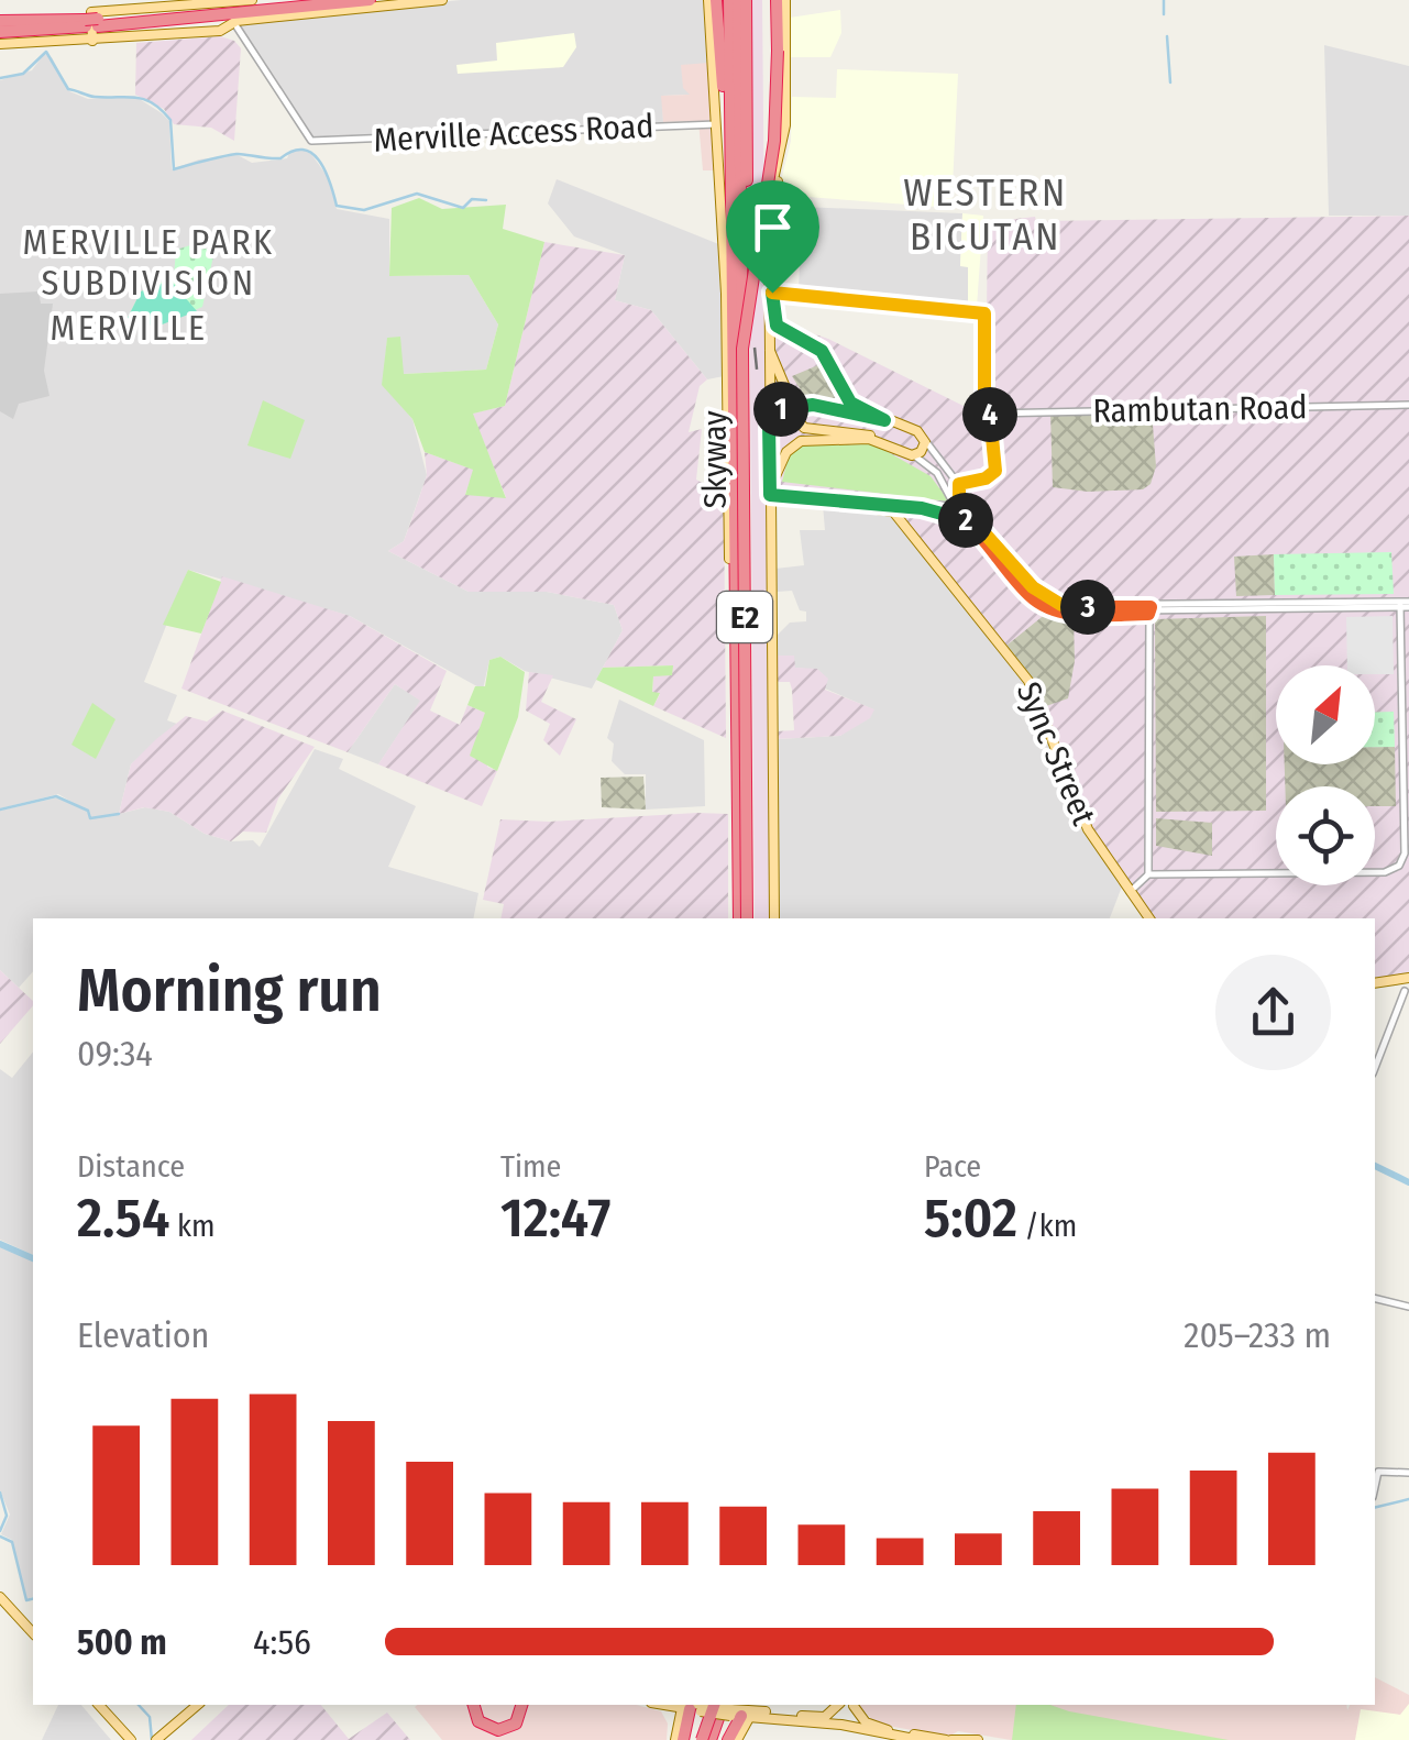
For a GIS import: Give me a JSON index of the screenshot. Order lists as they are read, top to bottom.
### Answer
{
  "streets": {
    "highway": ["Skyway", "E2"],
    "main road": ["Sync Street"],
    "street": ["Merville Access Road", "Rambutan Road"]
  },
  "districts": ["WESTERN BICUTAN", "MERVILLE PARK SUBDIVISION", "MERVILLE"],
  "north": "top right",
  "page": {
    "pins": [
      "1",
      "4",
      "2",
      "3"
    ],
    "heading": ["Morning run", "09:34"],
    "stats": [
      ["Distance", "2.54 km"],
      ["Time", "12:47"],
      ["Pace", "5:02 /km"]
    ],
    "chart": ["Elevation", "205–233 m"],
    "list": [
      {
        "name": "500 m",
        "note": "4:56"
      }
    ]
  }
}
